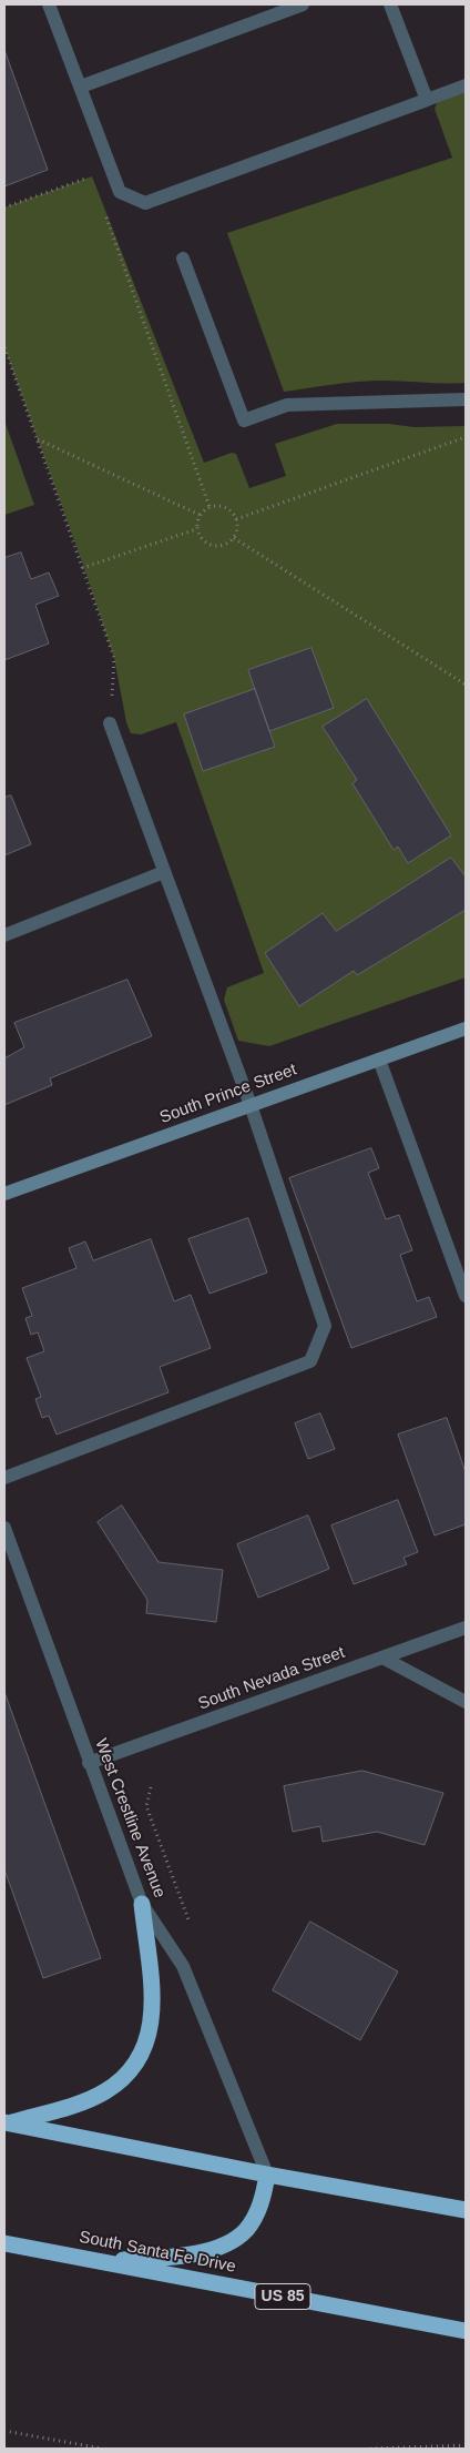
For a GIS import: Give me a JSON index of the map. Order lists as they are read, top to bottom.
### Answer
{
  "streets": {
    "highway": ["South Santa Fe Drive", "US 85"],
    "street": ["South Prince Street", "South Nevada Street", "West Crestline Avenue"]
  },
  "crossings": [
    ["South Nevada Street", "West Crestline Avenue"]
  ]
}
